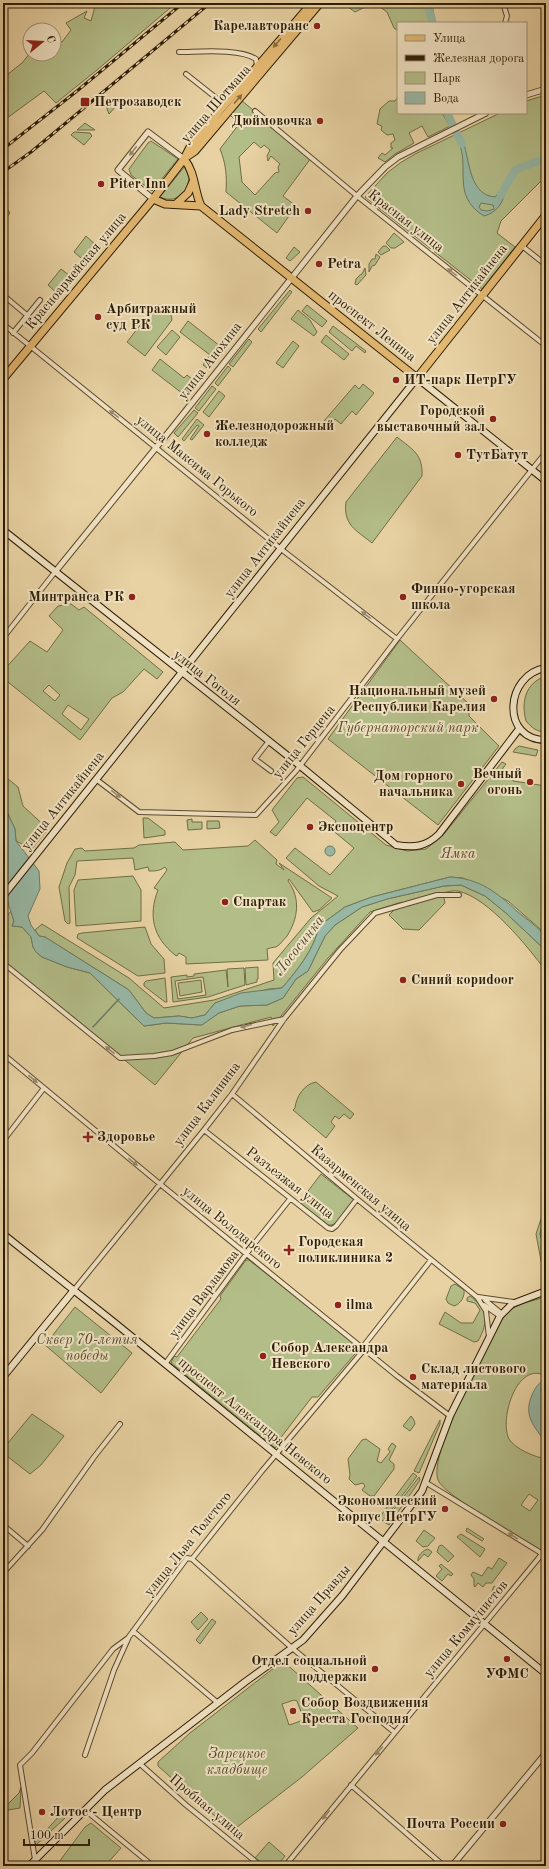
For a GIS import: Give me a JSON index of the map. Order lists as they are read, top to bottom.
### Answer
{
  "streets": {
    "main road": [
      "улица Шотмана",
      "Красноармейская улица",
      "улица Антикайнена",
      "проспект Ленина",
      "улица Гоголя",
      "улица Калинина",
      "проспект Александра Невского",
      "улица Правды"
    ],
    "street": [
      "Красная улица",
      "улица Анохина",
      "улица Максима Горького",
      "улица Герцена",
      "Разъезжая улица",
      "Казарменская улица",
      "улица Володарского",
      "улица Варламова",
      "улица Льва Толстого",
      "улица Коммунистов",
      "Пробная улица"
    ]
  },
  "crossings": [
    ["улица Шотмана", "Красноармейская улица"],
    ["Красная улица", "улица Антикайнена"],
    ["Красная улица", "улица Анохина"],
    ["Красноармейская улица", "улица Максима Горького"],
    ["улица Антикайнена", "проспект Ленина"],
    ["улица Антикайнена", "улица Максима Горького"],
    ["улица Антикайнена", "улица Гоголя"],
    ["улица Антикайнена", "улица Герцена"],
    ["проспект Ленина", "улица Анохина"],
    ["проспект Ленина", "улица Герцена"],
    ["улица Анохина", "улица Максима Горького"],
    ["улица Анохина", "улица Гоголя"],
    ["улица Максима Горького", "улица Герцена"],
    ["улица Гоголя", "улица Герцена"],
    ["улица Калинина", "Разъезжая улица"],
    ["улица Калинина", "Казарменская улица"],
    ["улица Калинина", "улица Володарского"],
    ["улица Калинина", "проспект Александра Невского"],
    ["Разъезжая улица", "Казарменская улица"],
    ["Разъезжая улица", "улица Варламова"],
    ["Казарменская улица", "улица Льва Толстого"],
    ["улица Володарского", "улица Варламова"],
    ["улица Володарского", "улица Льва Толстого"],
    ["улица Володарского", "улица Правды"],
    ["улица Варламова", "проспект Александра Невского"],
    ["проспект Александра Невского", "улица Льва Толстого"],
    ["проспект Александра Невского", "улица Правды"],
    ["проспект Александра Невского", "улица Коммунистов"],
    ["улица Льва Толстого", "улица Правды"],
    ["улица Правды", "Пробная улица"]
  ],
  "one_way": [
    "Красная улица",
    "улица Максима Горького",
    "улица Володарского",
    "улица Коммунистов"
  ],
  "water": ["Лососинка"],
  "parks": [
    "Губернаторский парк",
    "Ямка",
    "Сквер 70-летия победы",
    "Зарецкое кладбище"
  ],
  "places": {
    "other": [
      "Карелавторанс",
      "Дюймовочка",
      "Piter Inn",
      "Lady Stretch",
      "Petra",
      "Арбитражный суд РК",
      "ИТ-парк ПетрГУ",
      "Городской выставочный зал",
      "Железнодорожный колледж",
      "ТутБатут",
      "Минтранса РК",
      "Финно-угорская школа",
      "Национальный музей Республики Карелия",
      "Вечный огонь",
      "Дом горного начальника",
      "Экспоцентр",
      "Спартак",
      "Синий кориdoor",
      "ilma",
      "Собор Александра Невского",
      "Склад листового материала",
      "Экономический корпус ПетрГУ",
      "УФМС",
      "Отдел социальной поддержки",
      "Собор Воздвижения Креста Господня",
      "Лотос - Центр",
      "Почта России"
    ],
    "transit": ["Петрозаводск"],
    "health": ["Здоровье", "Городская поликлиника 2"]
  },
  "legend": [
    "Улица",
    "Железная дорога",
    "Парк",
    "Вода"
  ],
  "scale_bar": "100 m",
  "north": "right"
}
